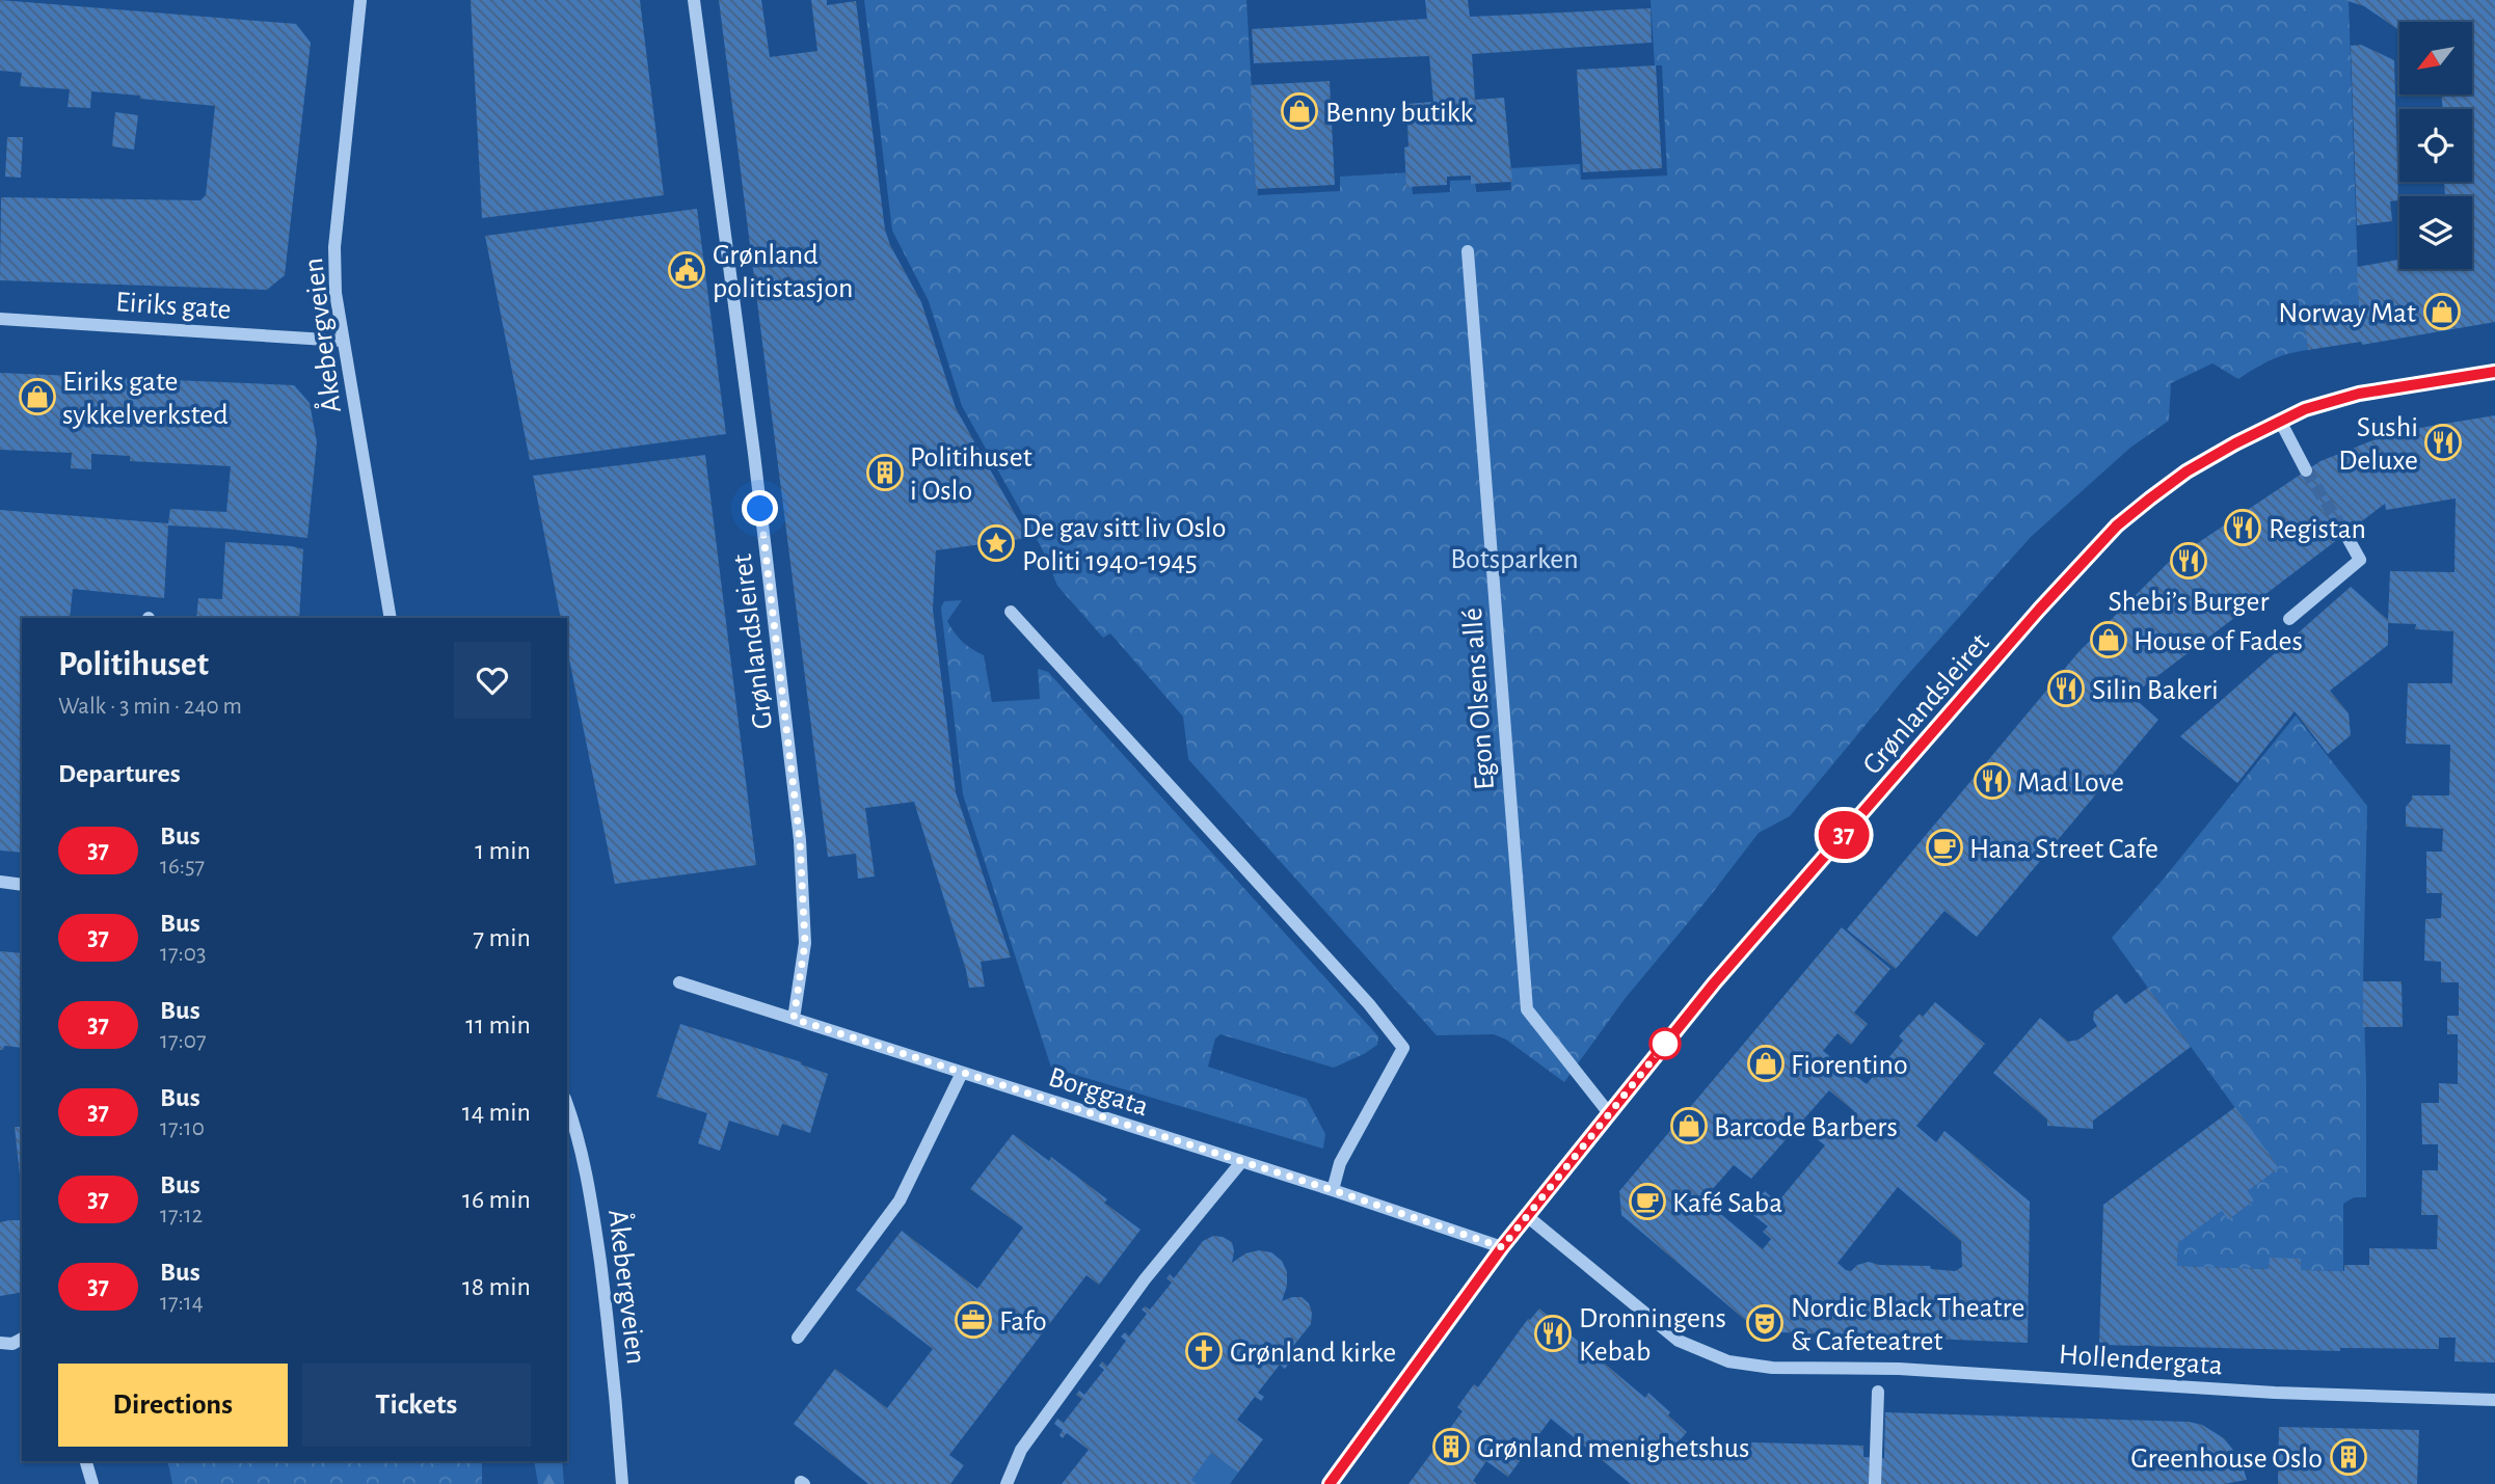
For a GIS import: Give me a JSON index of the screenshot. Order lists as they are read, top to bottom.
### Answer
{
  "streets": {
    "street": [
      "Eiriks gate",
      "Åkebergveien",
      "Grønlandsleiret",
      "Egon Olsens allé",
      "Borggata",
      "Hollendergata"
    ]
  },
  "crossings": [
    ["Eiriks gate", "Åkebergveien"],
    ["Grønlandsleiret", "Egon Olsens allé"],
    ["Grønlandsleiret", "Borggata"],
    ["Grønlandsleiret", "Hollendergata"]
  ],
  "parks": ["Botsparken"],
  "places": {
    "shop": [
      "Benny butikk",
      "Norway Mat",
      "Eiriks gate sykkelverksted",
      "House of Fades",
      "Fiorentino",
      "Barcode Barbers"
    ],
    "public building": ["Grønland politistasjon"],
    "restaurant": [
      "Sushi Deluxe",
      "Registan",
      "Shebi’s Burger",
      "Silin Bakeri",
      "Mad Love",
      "Dronningens Kebab"
    ],
    "building": ["Politihuset i Oslo", "Grønland menighetshus", "Greenhouse Oslo"],
    "place": ["De gav sitt liv Oslo Politi 1940-1945"],
    "cafe": ["Hana Street Cafe", "Kafé Saba"],
    "office": ["Fafo"],
    "theatre": ["Nordic Black Theatre & Cafeteatret"],
    "church": ["Grønland kirke"]
  },
  "lines": ["bus line 37"],
  "north": "bottom left",
  "page": {
    "on_map": "37",
    "heading": [
      ["Politihuset", "Walk · 3 min · 240 m"],
      "Departures"
    ],
    "list": [
      {
        "mark": "37",
        "name": "Bus",
        "note": "16:57",
        "value": "1 min"
      },
      {
        "mark": "37",
        "name": "Bus",
        "note": "17:03",
        "value": "7 min"
      },
      {
        "mark": "37",
        "name": "Bus",
        "note": "17:07",
        "value": "11 min"
      },
      {
        "mark": "37",
        "name": "Bus",
        "note": "17:10",
        "value": "14 min"
      },
      {
        "mark": "37",
        "name": "Bus",
        "note": "17:12",
        "value": "16 min"
      },
      {
        "mark": "37",
        "name": "Bus",
        "note": "17:14",
        "value": "18 min"
      }
    ],
    "buttons": ["Directions", "Tickets"]
  }
}
